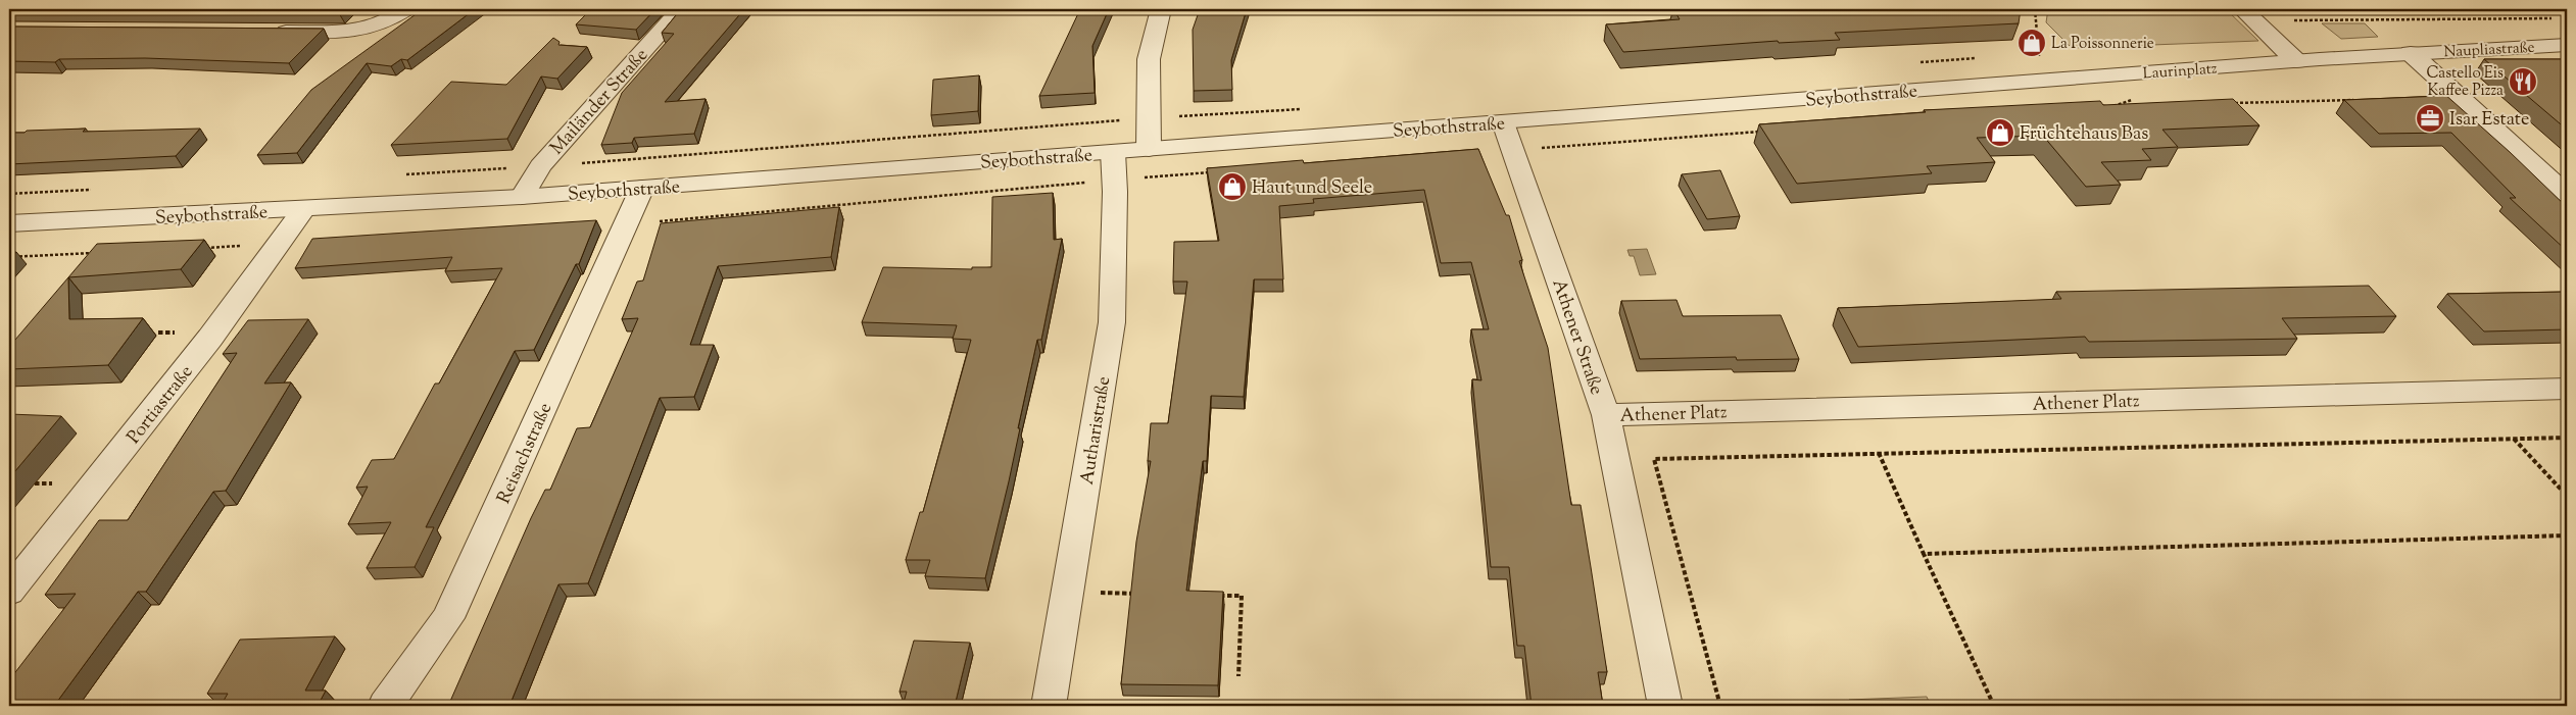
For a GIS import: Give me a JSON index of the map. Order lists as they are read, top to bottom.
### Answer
{
  "streets": {
    "street": [
      "Naupliastraße",
      "Laurinplatz",
      "Seybothstraße",
      "Mailänder Straße",
      "Athener Straße",
      "Athener Platz",
      "Portiastraße",
      "Autharistraße",
      "Reisachstraße"
    ]
  },
  "crossings": [
    ["Naupliastraße", "Laurinplatz"],
    ["Laurinplatz", "Seybothstraße"],
    ["Seybothstraße", "Mailänder Straße"],
    ["Seybothstraße", "Athener Straße"],
    ["Seybothstraße", "Portiastraße"],
    ["Seybothstraße", "Autharistraße"],
    ["Seybothstraße", "Reisachstraße"],
    ["Athener Straße", "Athener Platz"]
  ],
  "places": {
    "shop": ["La Poissonnerie", "Früchtehaus Bas", "Haut und Seele"],
    "restaurant": ["Castello Eis Kaffee Pizza"],
    "office": ["Isar Estate"]
  }
}
